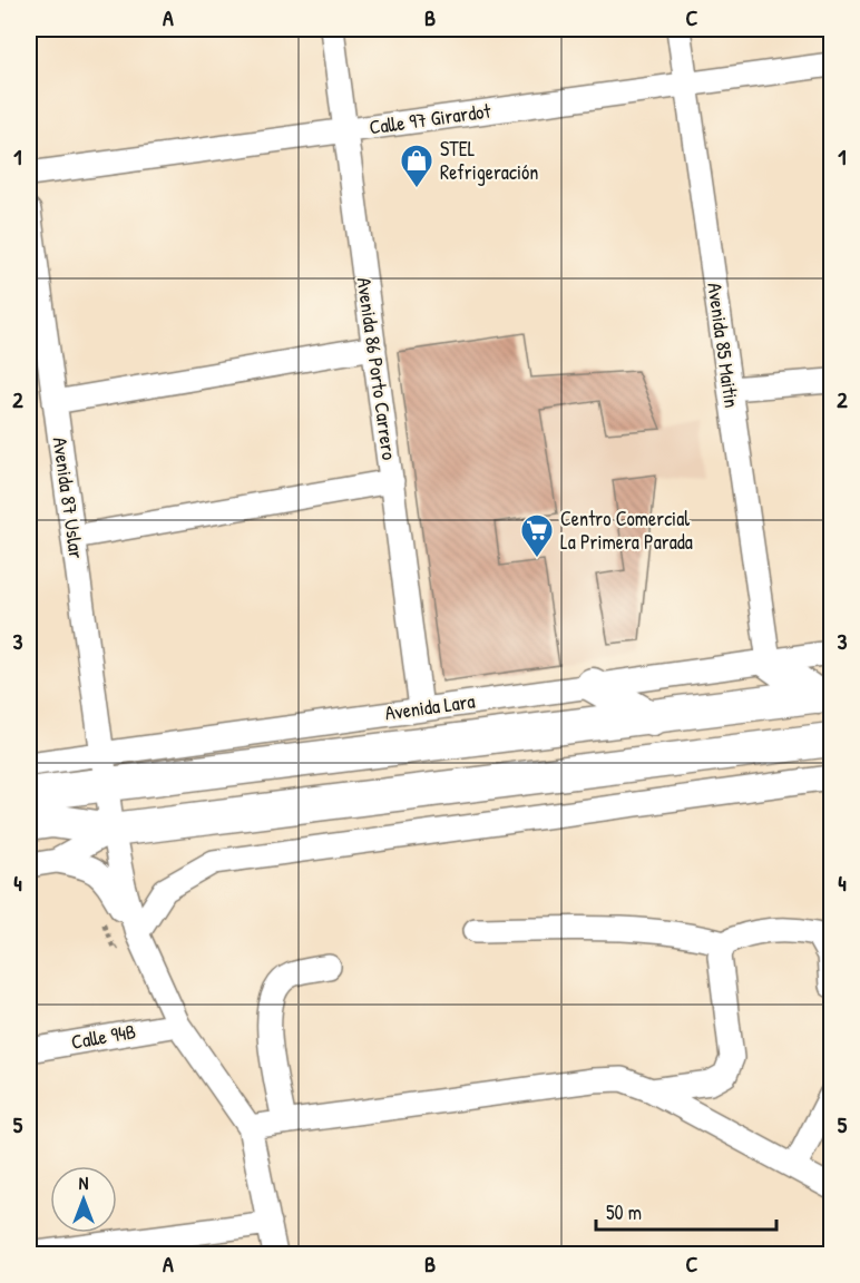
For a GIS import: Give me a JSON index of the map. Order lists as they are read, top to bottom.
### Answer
{
  "streets": {
    "street": [
      "Calle 97 Girardot",
      "Avenida 85 Maitin",
      "Avenida 86 Porto Carrero",
      "Avenida 87 Uslar",
      "Avenida Lara",
      "Calle 94B"
    ]
  },
  "crossings": [
    ["Calle 97 Girardot", "Avenida 85 Maitin"],
    ["Calle 97 Girardot", "Avenida 86 Porto Carrero"],
    ["Avenida 85 Maitin", "Avenida Lara"],
    ["Avenida 86 Porto Carrero", "Avenida Lara"],
    ["Avenida 87 Uslar", "Avenida Lara"]
  ],
  "places": {
    "shop": ["STEL Refrigeración"],
    "supermarket": ["Centro Comercial La Primera Parada"]
  },
  "scale_bar": "50 m",
  "north": "top",
  "grid": {
    "columns": ["A", "B", "C"],
    "rows": [
      "1",
      "2",
      "3",
      "4",
      "5"
    ]
  }
}
